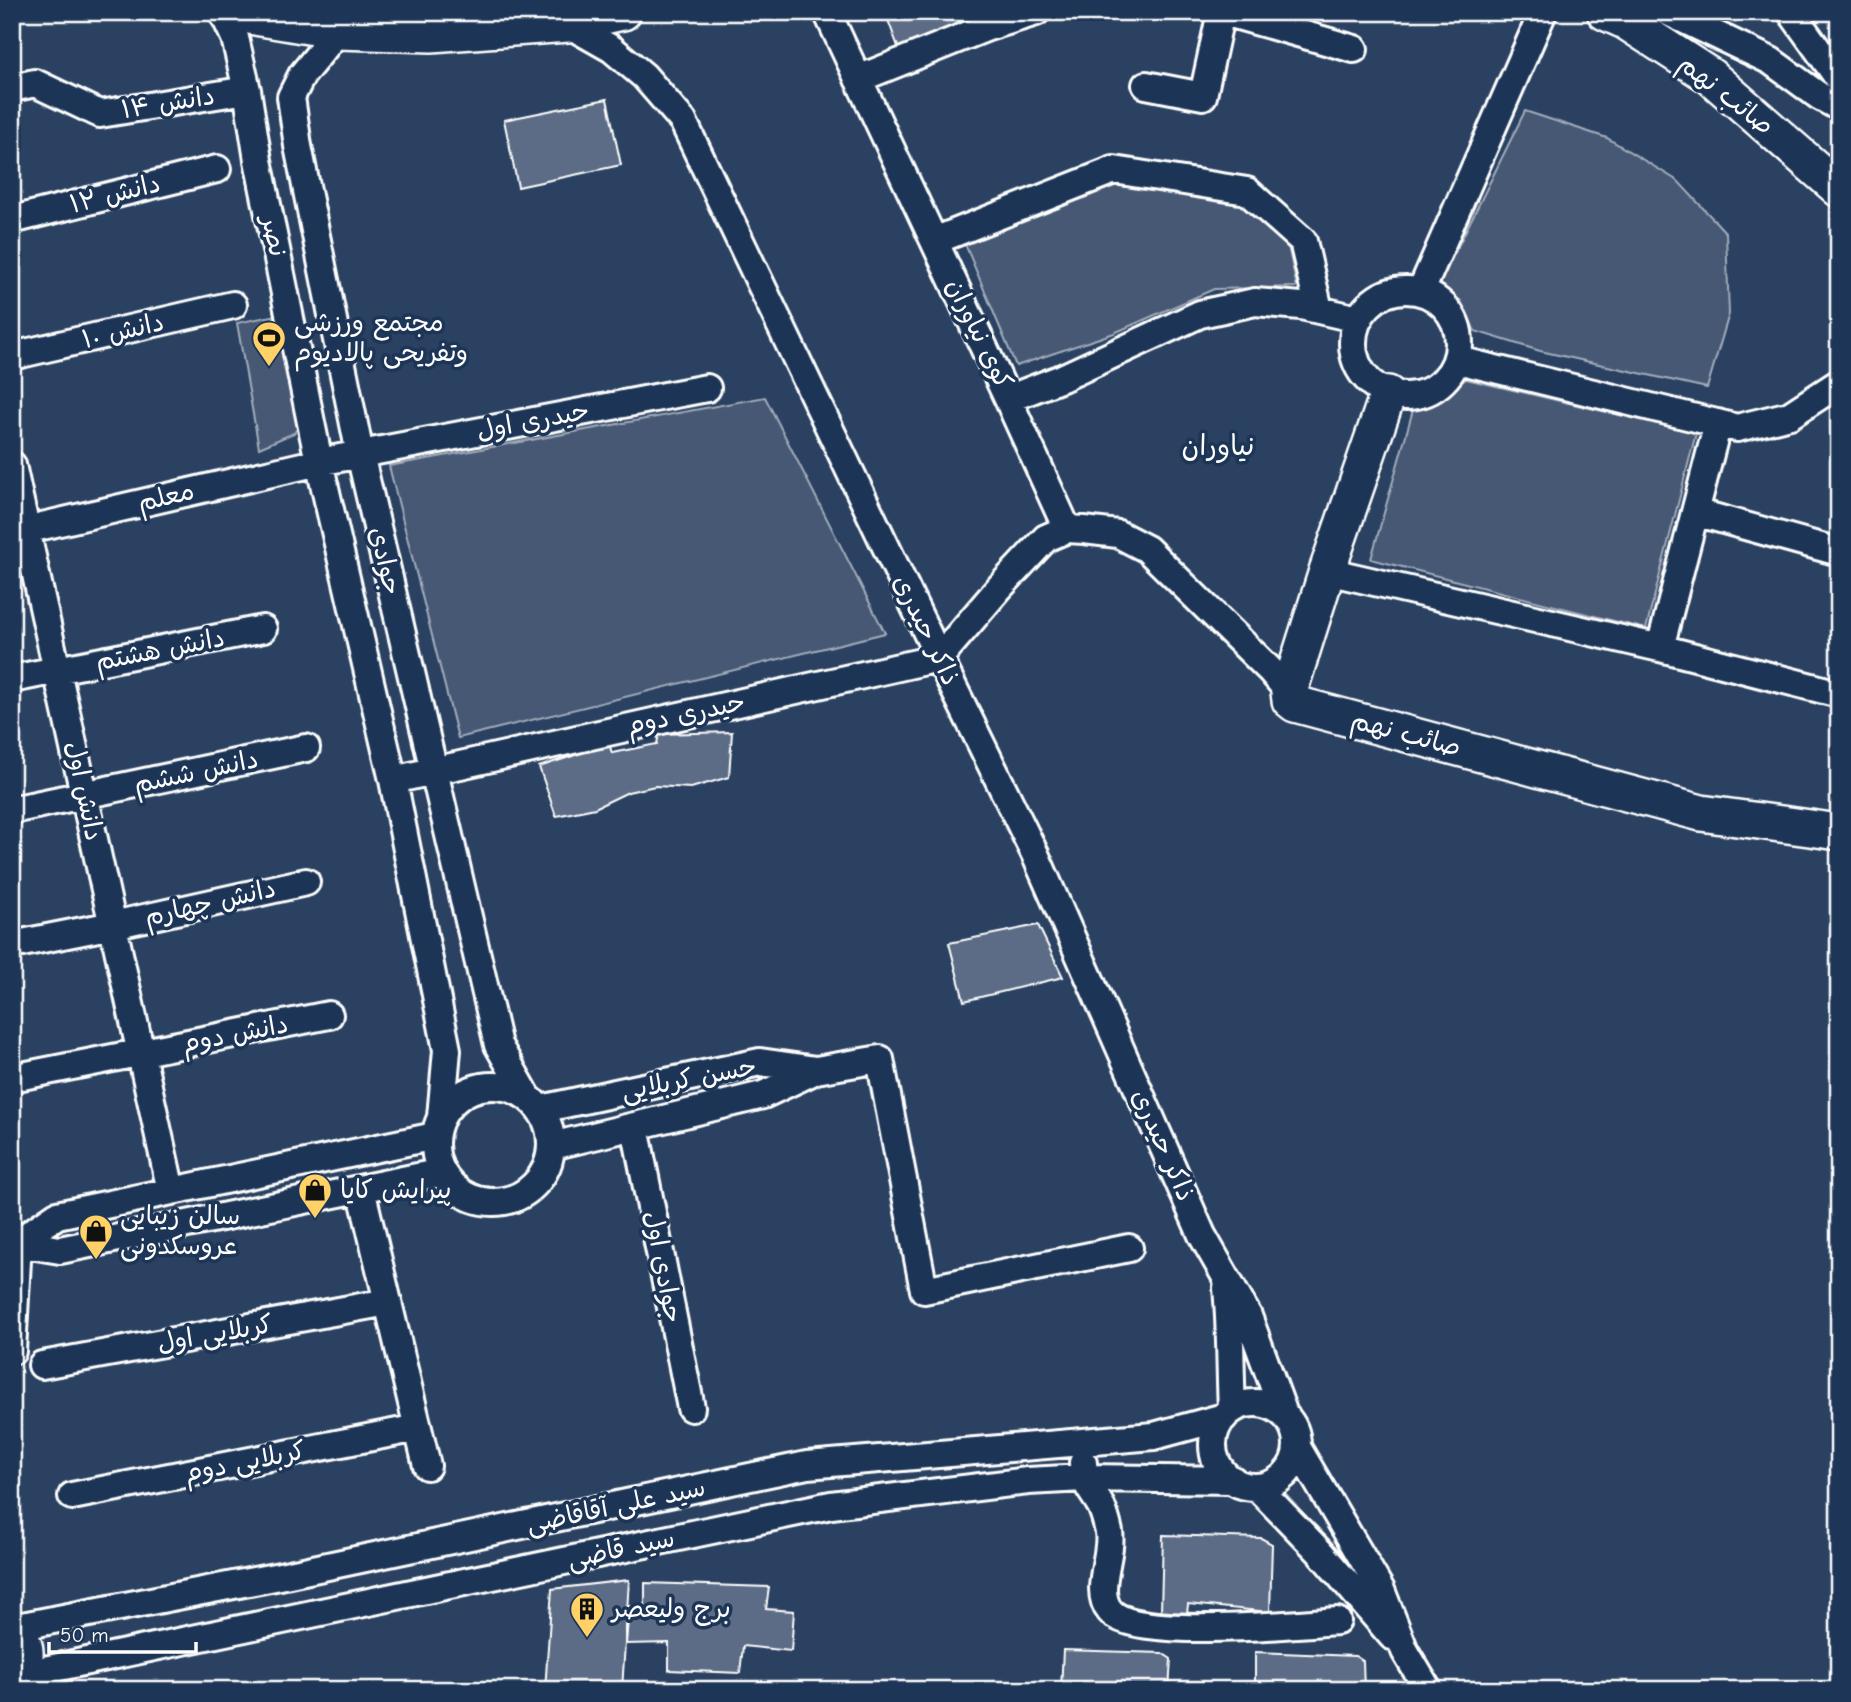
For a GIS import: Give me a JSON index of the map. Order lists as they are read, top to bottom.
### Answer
{
  "streets": {
    "main road": ["صائب نهم"],
    "street": [
      "دانش ۱۴",
      "دانش ۱۲",
      "نصر",
      "دانش ۱۰",
      "کوی نیاوران",
      "حیدری اول",
      "معلم",
      "جوادی",
      "ذاکر حیدری",
      "دانش هشتم",
      "حیدری دوم",
      "دانش ششم",
      "دانش اول",
      "دانش چهارم",
      "دانش دوم",
      "حسن کربلایی",
      "جوادی اول",
      "کربلایی اول",
      "کربلایی دوم",
      "سید علی آقاقاضی",
      "سید قاضی"
    ]
  },
  "crossings": [
    ["دانش ۱۴", "نصر"],
    ["نصر", "حیدری اول"],
    ["نصر", "معلم"],
    ["نصر", "جوادی"],
    ["حیدری اول", "معلم"],
    ["حیدری اول", "جوادی"],
    ["معلم", "جوادی"],
    ["معلم", "دانش اول"],
    ["جوادی", "حیدری دوم"],
    ["جوادی", "حسن کربلایی"],
    ["ذاکر حیدری", "حیدری دوم"],
    ["ذاکر حیدری", "سید علی آقاقاضی"],
    ["ذاکر حیدری", "سید قاضی"],
    ["دانش هشتم", "دانش اول"],
    ["دانش ششم", "دانش اول"],
    ["دانش اول", "دانش چهارم"],
    ["دانش اول", "دانش دوم"],
    ["حسن کربلایی", "جوادی اول"],
    ["سید علی آقاقاضی", "سید قاضی"]
  ],
  "districts": ["نیاوران"],
  "places": {
    "sports": ["مجتمع ورزشی وتفریحی پالادیوم"],
    "shop": ["پیرایش کایا", "سالن زیبایی عروسکدونی"],
    "building": ["برج ولیعصر"]
  },
  "scale_bar": "50 m"
}
